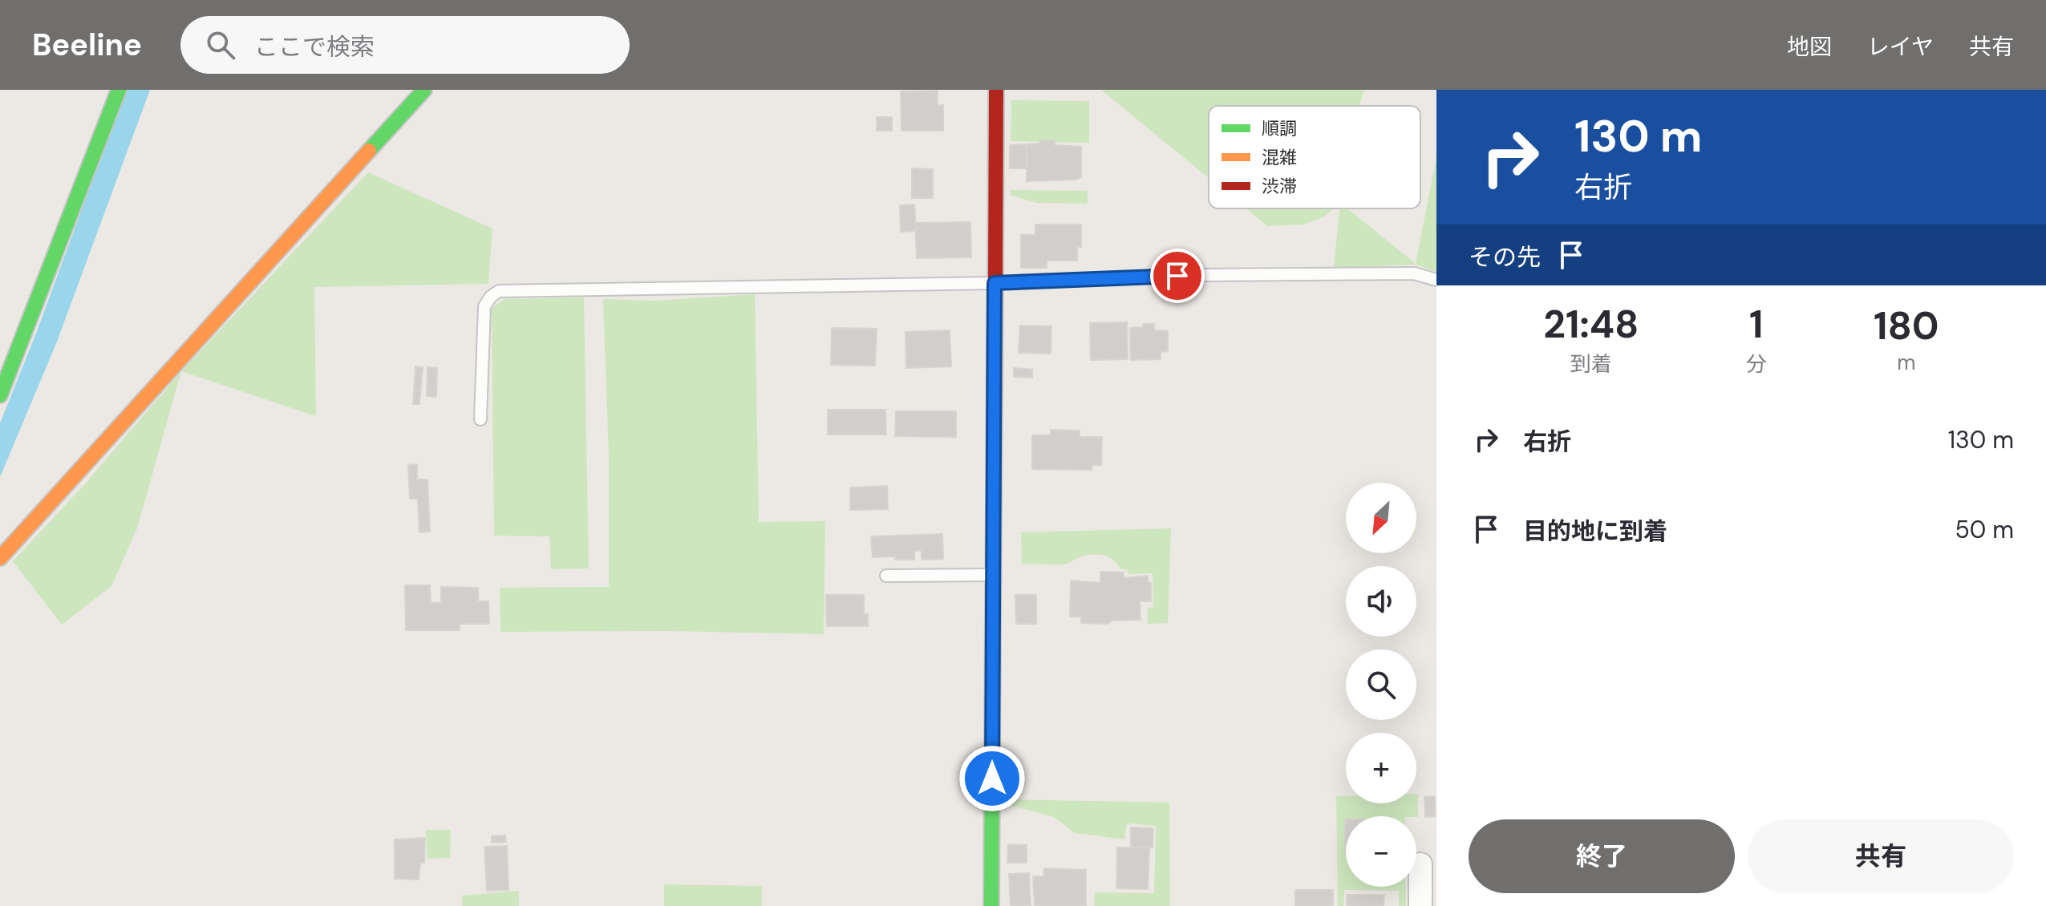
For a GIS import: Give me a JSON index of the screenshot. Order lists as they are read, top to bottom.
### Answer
{
  "legend": ["順調", "混雑", "渋滞"],
  "north": "bottom left",
  "page": {
    "header": "Beeline",
    "search": "ここで検索",
    "nav": ["地図", "レイヤ", "共有"],
    "turn": ["130 m", "右折"],
    "then": "その先",
    "eta": [
      "21:48",
      "到着",
      "1",
      "分",
      "180",
      "m"
    ],
    "list": [
      {
        "name": "右折",
        "value": "130 m"
      },
      {
        "name": "目的地に到着",
        "value": "50 m"
      }
    ],
    "map_buttons": ["+", "−"],
    "buttons": ["終了", "共有"]
  }
}
